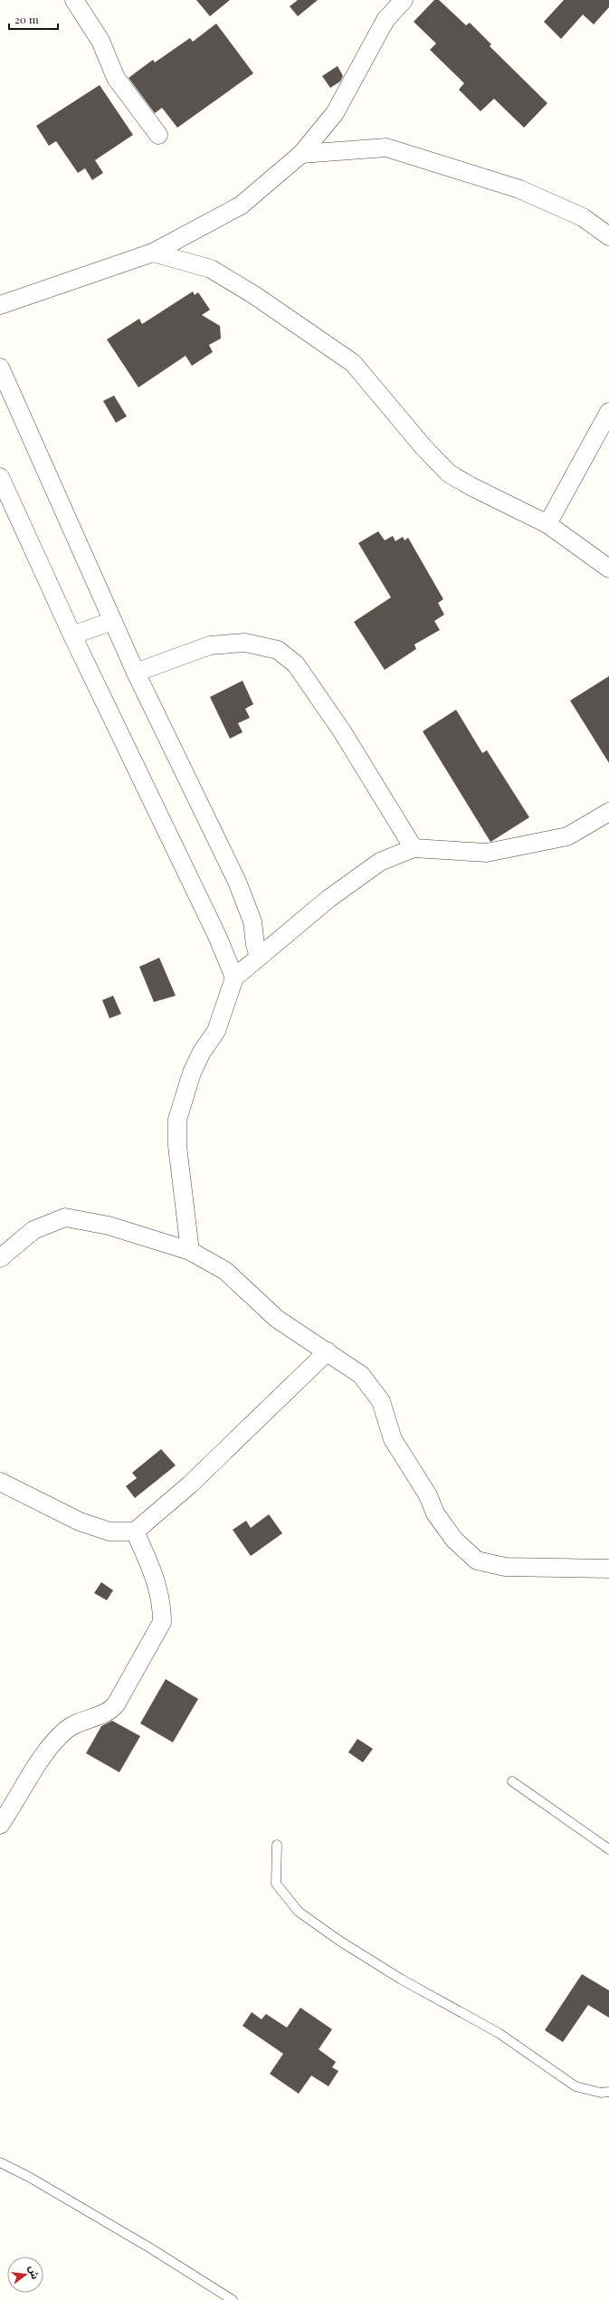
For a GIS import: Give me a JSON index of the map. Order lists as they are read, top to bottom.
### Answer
{
  "scale_bar": "20 m",
  "north": "right"
}
